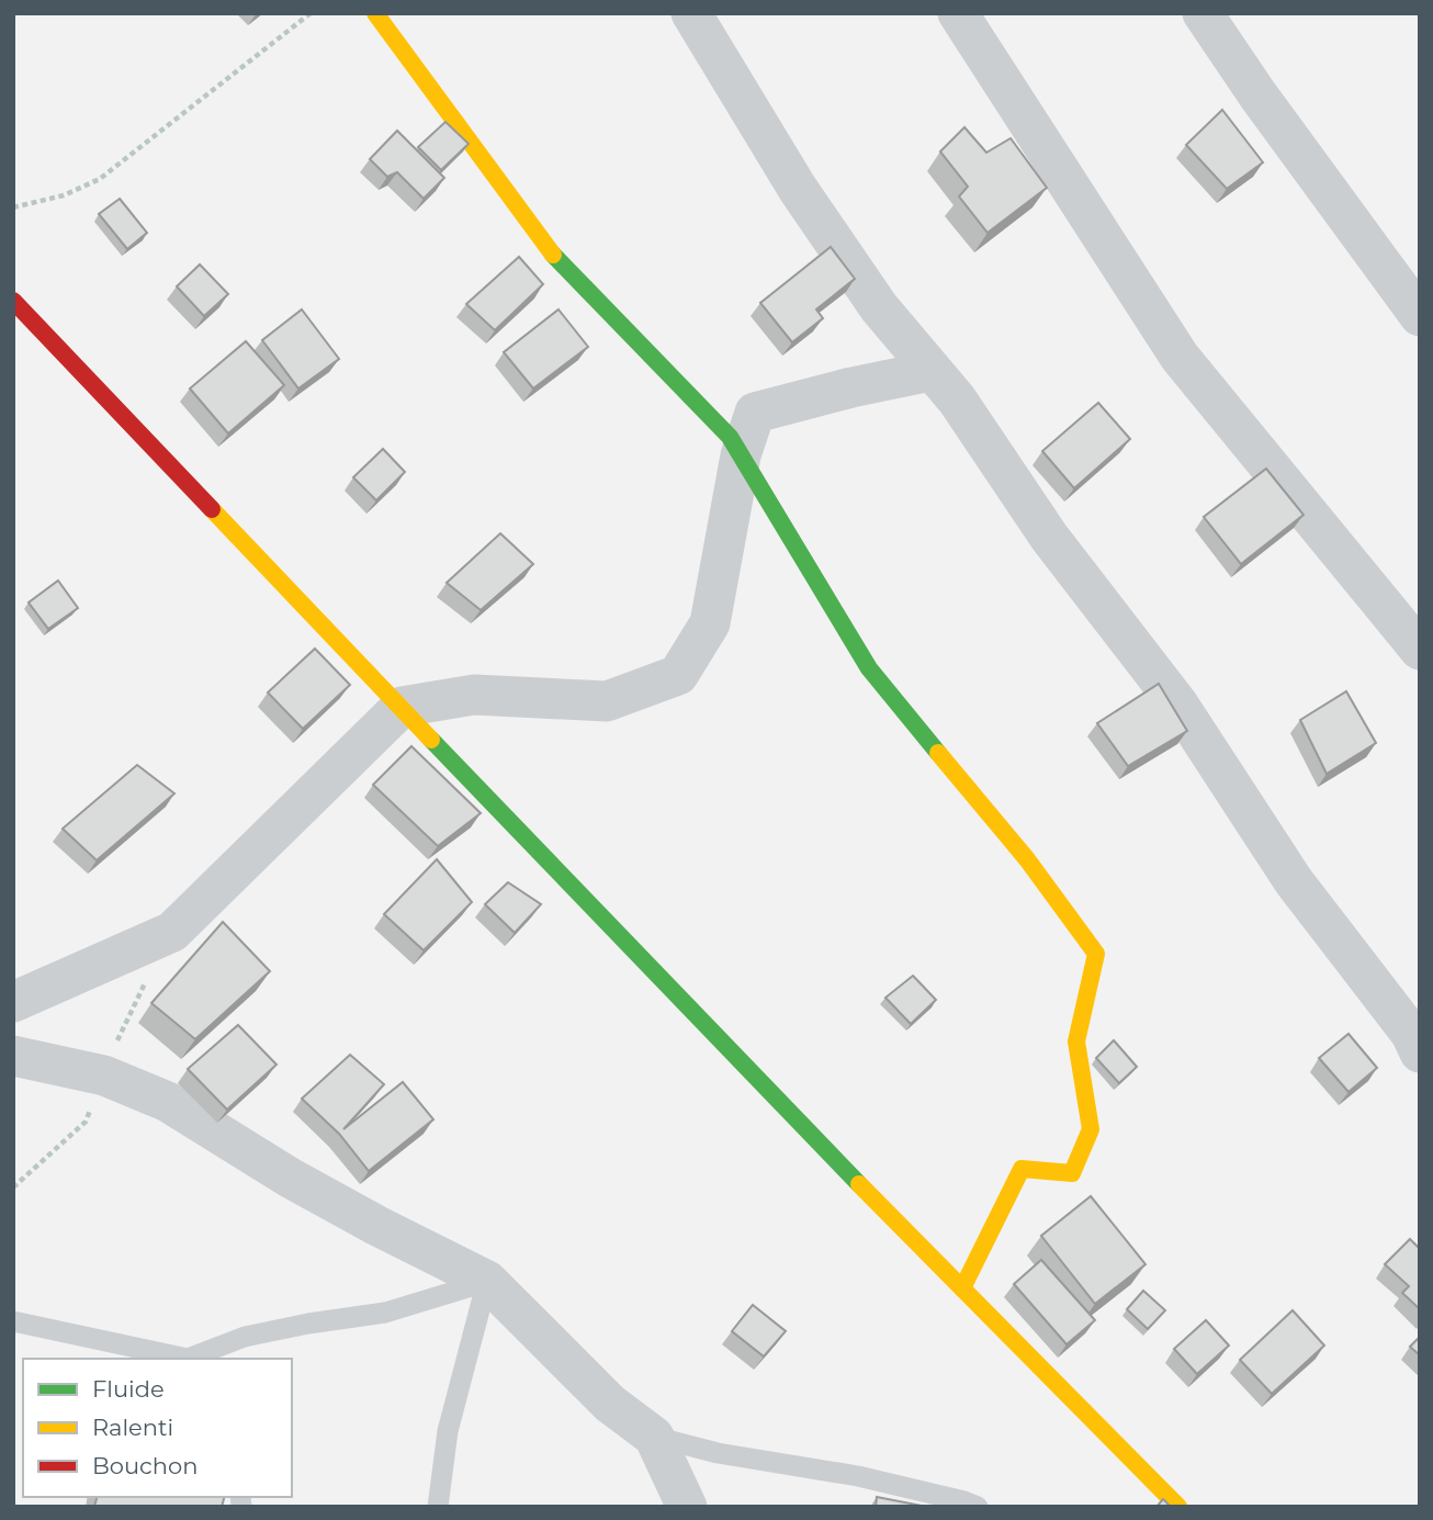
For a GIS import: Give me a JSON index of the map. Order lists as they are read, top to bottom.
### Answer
{
  "legend": ["Fluide", "Ralenti", "Bouchon"]
}
